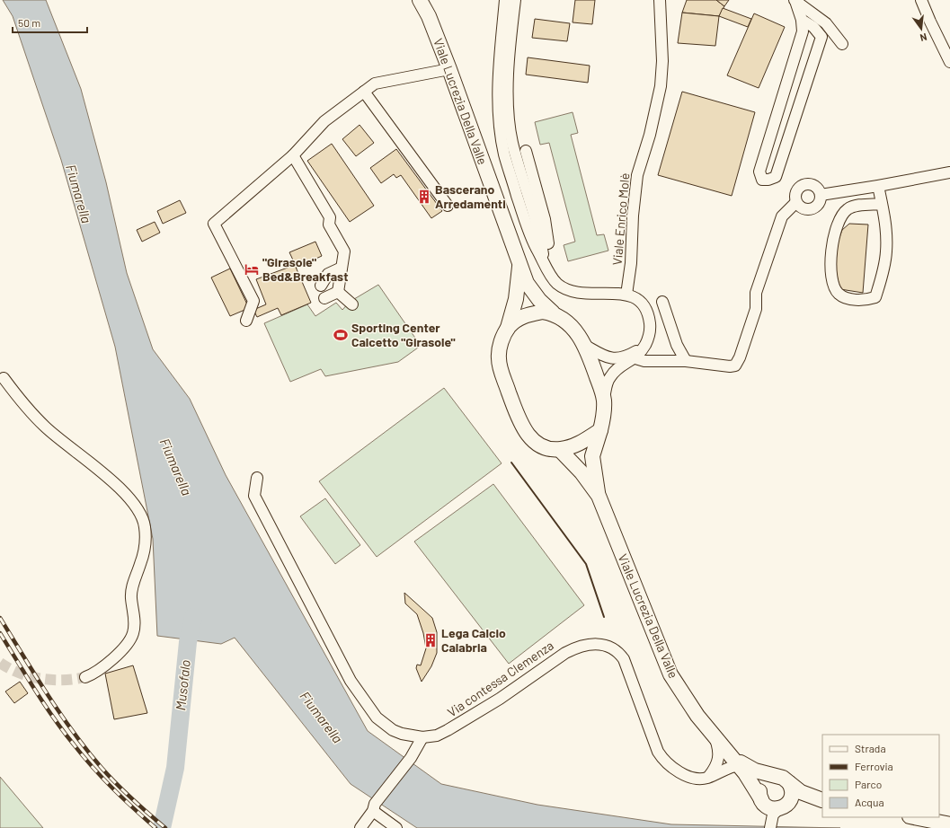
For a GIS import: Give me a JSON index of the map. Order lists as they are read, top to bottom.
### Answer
{
  "streets": {
    "main road": ["Viale Lucrezia Della Valle"],
    "street": ["Viale Enrico Molè", "Via contessa Clemenza"]
  },
  "water": ["Fiumarella", "Musofalo"],
  "places": {
    "building": ["Bascerano Arredamenti", "Lega Calcio Calabria"],
    "hotel": ["\"Girasole\" Bed&Breakfast"],
    "sports": ["Sporting Center Calcetto \"Girasole\""]
  },
  "legend": [
    "Strada",
    "Ferrovia",
    "Parco",
    "Acqua"
  ],
  "scale_bar": "50 m",
  "north": "bottom"
}
